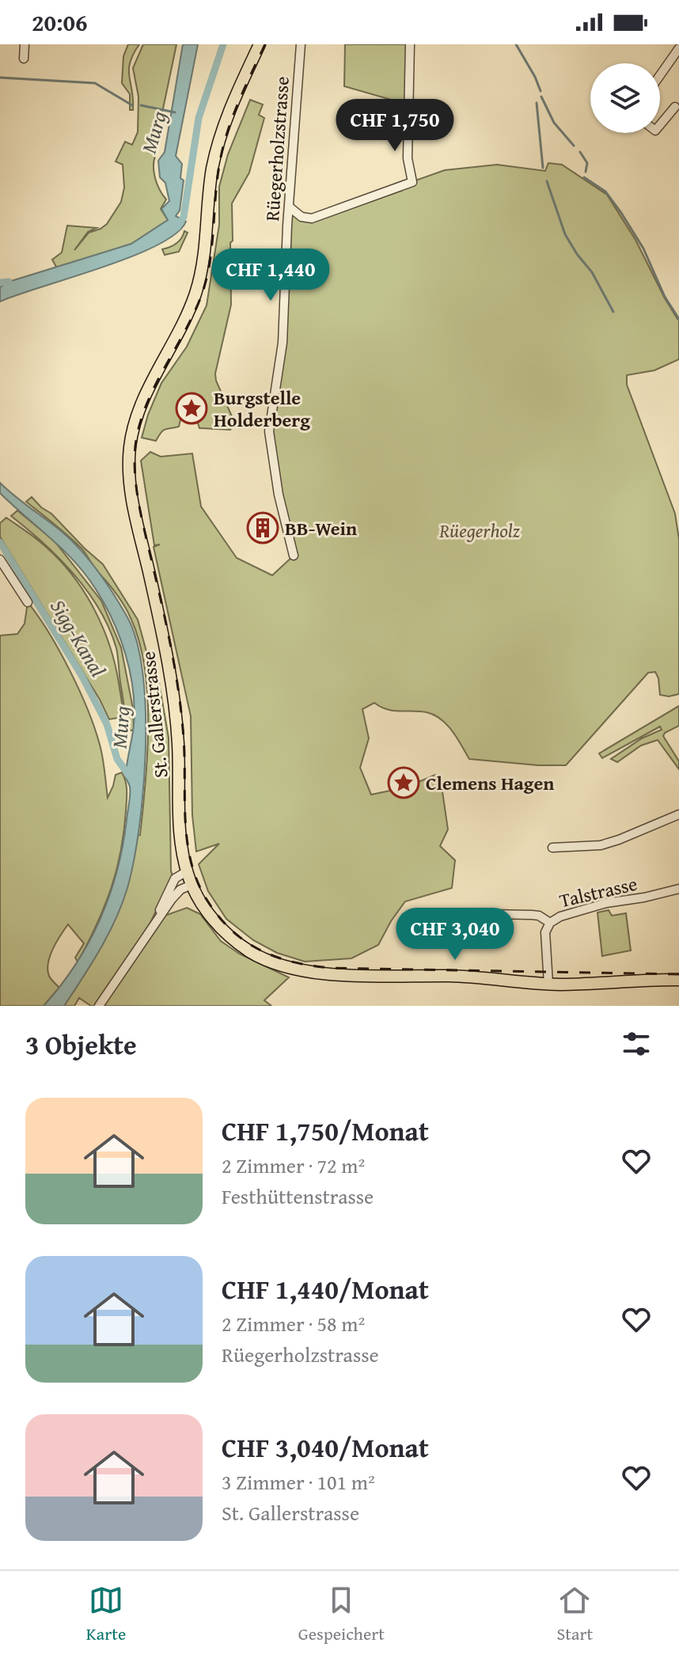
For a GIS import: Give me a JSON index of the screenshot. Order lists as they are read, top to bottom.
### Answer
{
  "streets": {
    "main road": ["St. Gallerstrasse"],
    "street": ["Rüegerholzstrasse", "Talstrasse"]
  },
  "crossings": [
    ["St. Gallerstrasse", "Talstrasse"]
  ],
  "water": ["Murg", "Sigg-Kanal"],
  "parks": ["Rüegerholz"],
  "places": {
    "place": ["Burgstelle Holderberg", "Clemens Hagen"],
    "building": ["BB-Wein"]
  },
  "page": {
    "status": "20:06",
    "price": ["CHF 1,750", "CHF 1,440", "CHF 3,040"],
    "heading": "3 Objekte",
    "list": [
      {
        "name": "CHF 1,750/Monat",
        "note": "2 Zimmer · 72 m² · Festhüttenstrasse"
      },
      {
        "name": "CHF 1,440/Monat",
        "note": "2 Zimmer · 58 m² · Rüegerholzstrasse"
      },
      {
        "name": "CHF 3,040/Monat",
        "note": "3 Zimmer · 101 m² · St. Gallerstrasse"
      }
    ],
    "tabs": ["Karte", "Gespeichert", "Start"]
  }
}
